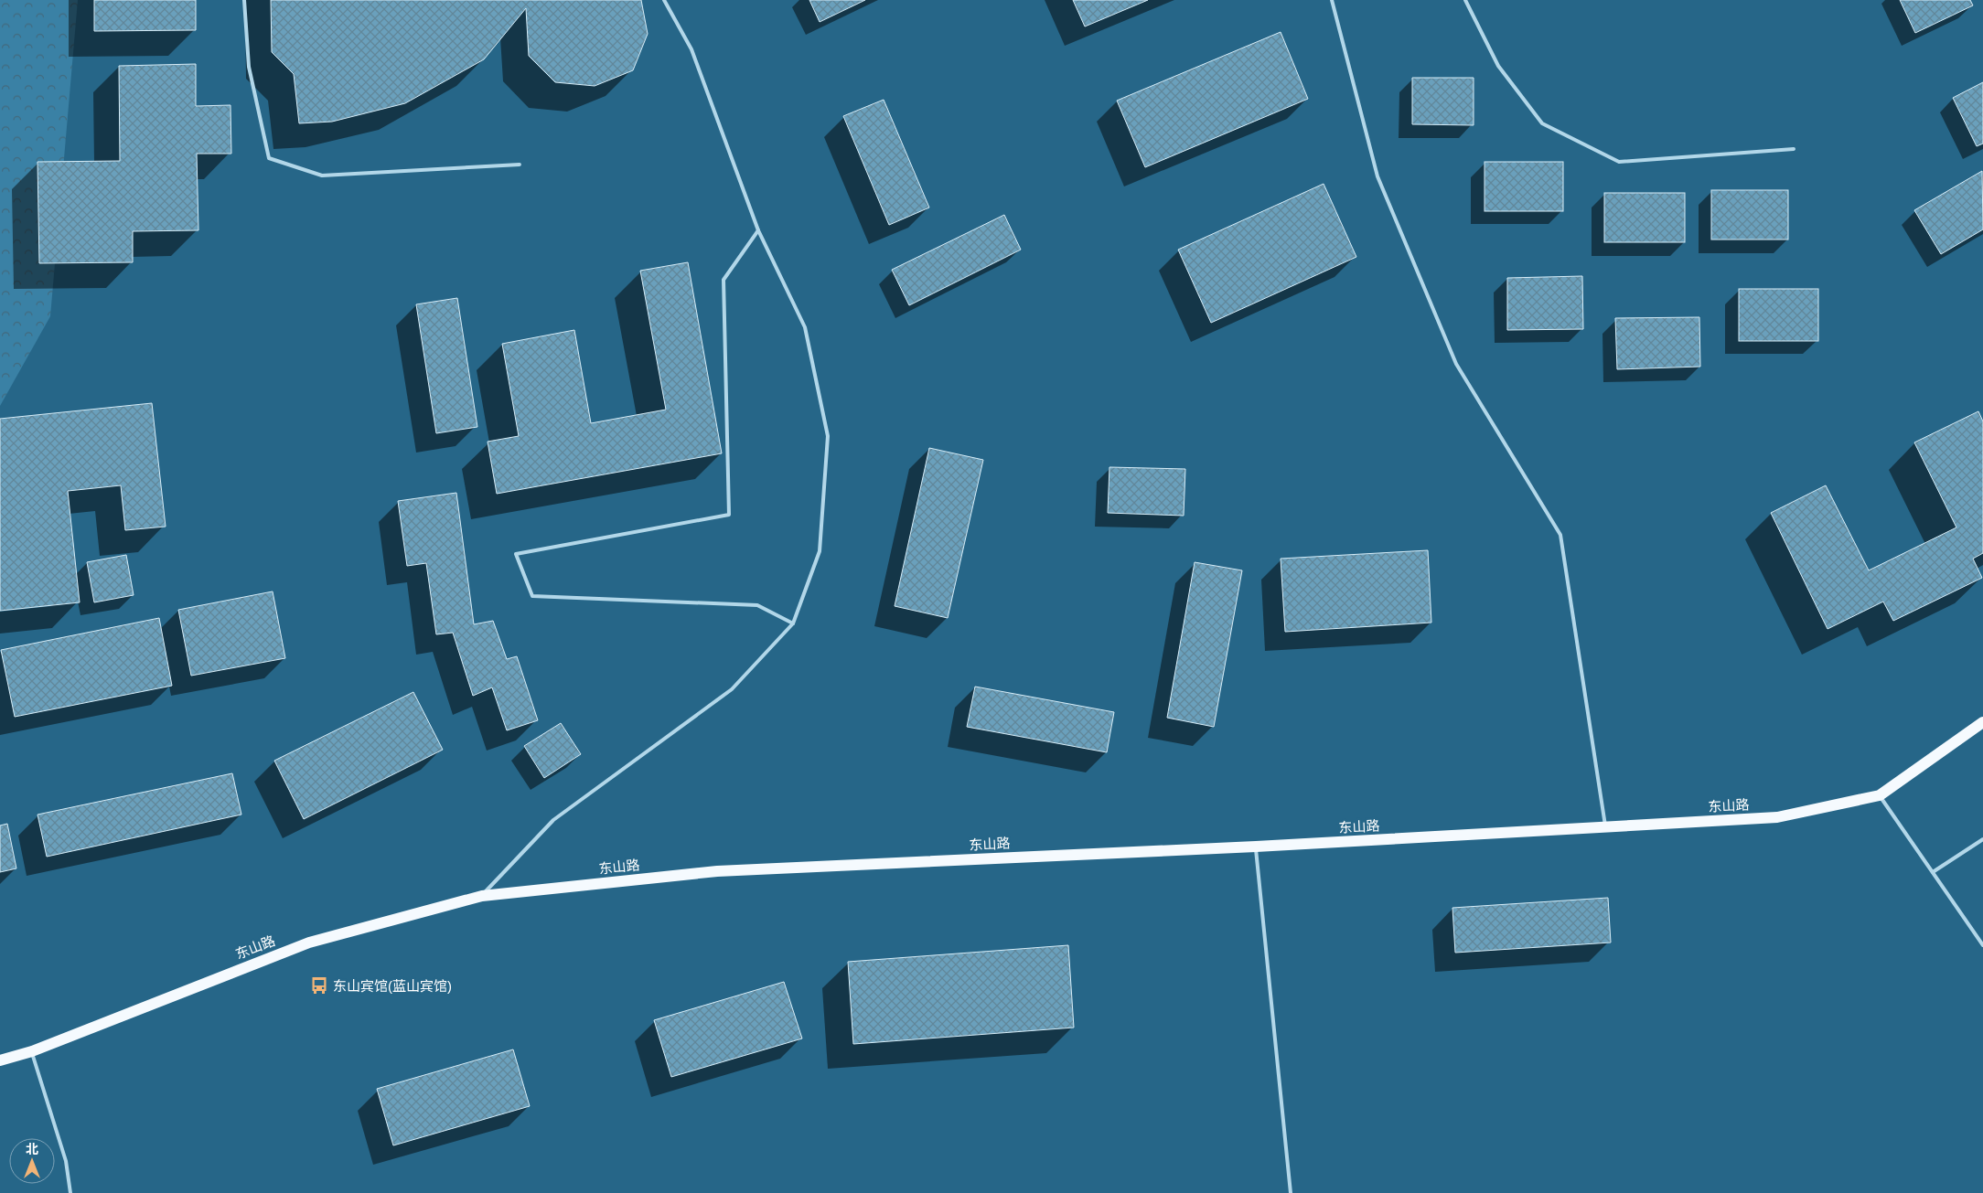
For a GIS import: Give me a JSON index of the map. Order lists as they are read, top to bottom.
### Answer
{
  "streets": {
    "main road": ["东山路"]
  },
  "places": {
    "bus stop": ["东山宾馆(蓝山宾馆)"]
  },
  "north": "top"
}
